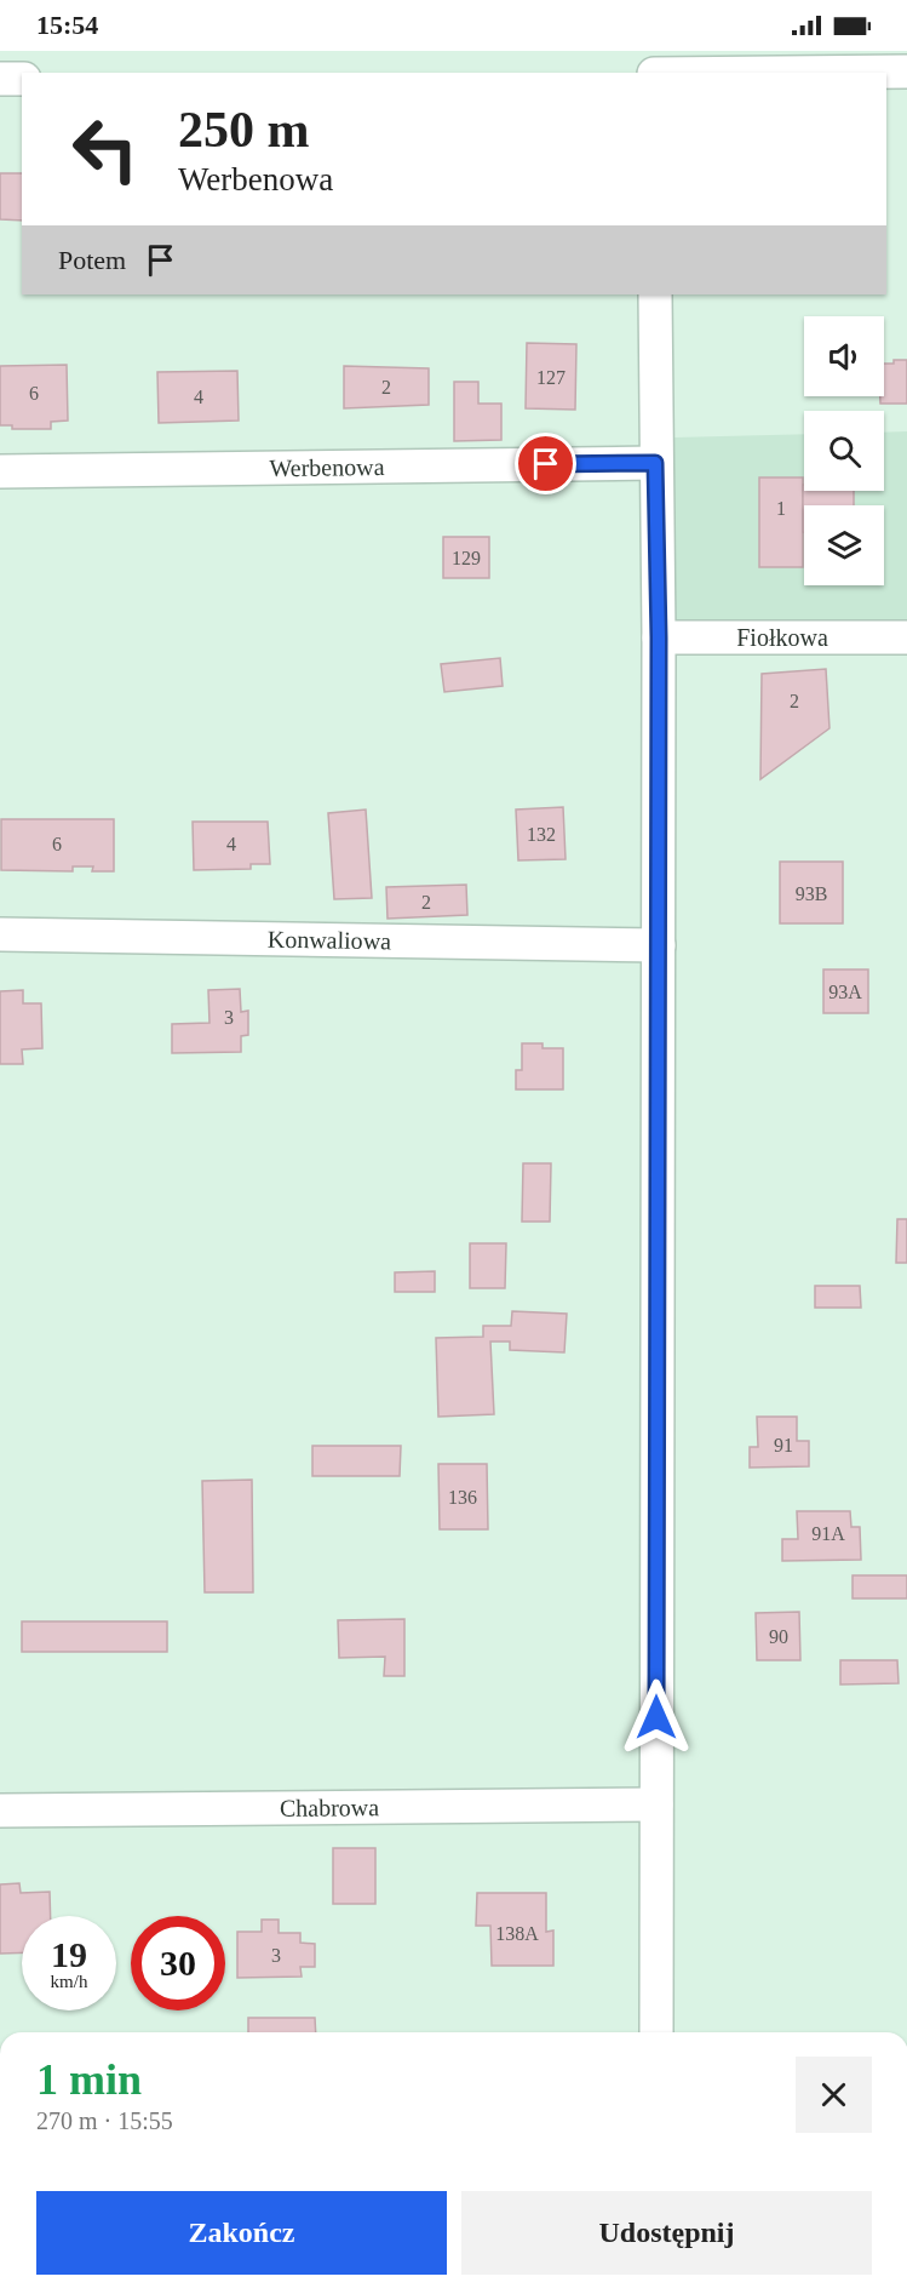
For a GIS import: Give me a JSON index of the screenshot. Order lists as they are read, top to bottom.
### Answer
{
  "streets": {
    "street": [
      "Werbenowa",
      "Fiołkowa",
      "Konwaliowa",
      "Chabrowa"
    ]
  },
  "house_numbers": [
    "127",
    "2",
    "6",
    "4",
    "1",
    "129",
    "2",
    "132",
    "6",
    "4",
    "93B",
    "2",
    "93A",
    "3",
    "91",
    "136",
    "91A",
    "90",
    "138A",
    "3"
  ],
  "page": {
    "status": "15:54",
    "turn": ["250 m", "Werbenowa"],
    "then": "Potem",
    "speed": "19 km/h",
    "limit": "30",
    "heading": ["1 min", "270 m · 15:55"],
    "buttons": ["Zakończ", "Udostępnij"]
  }
}
